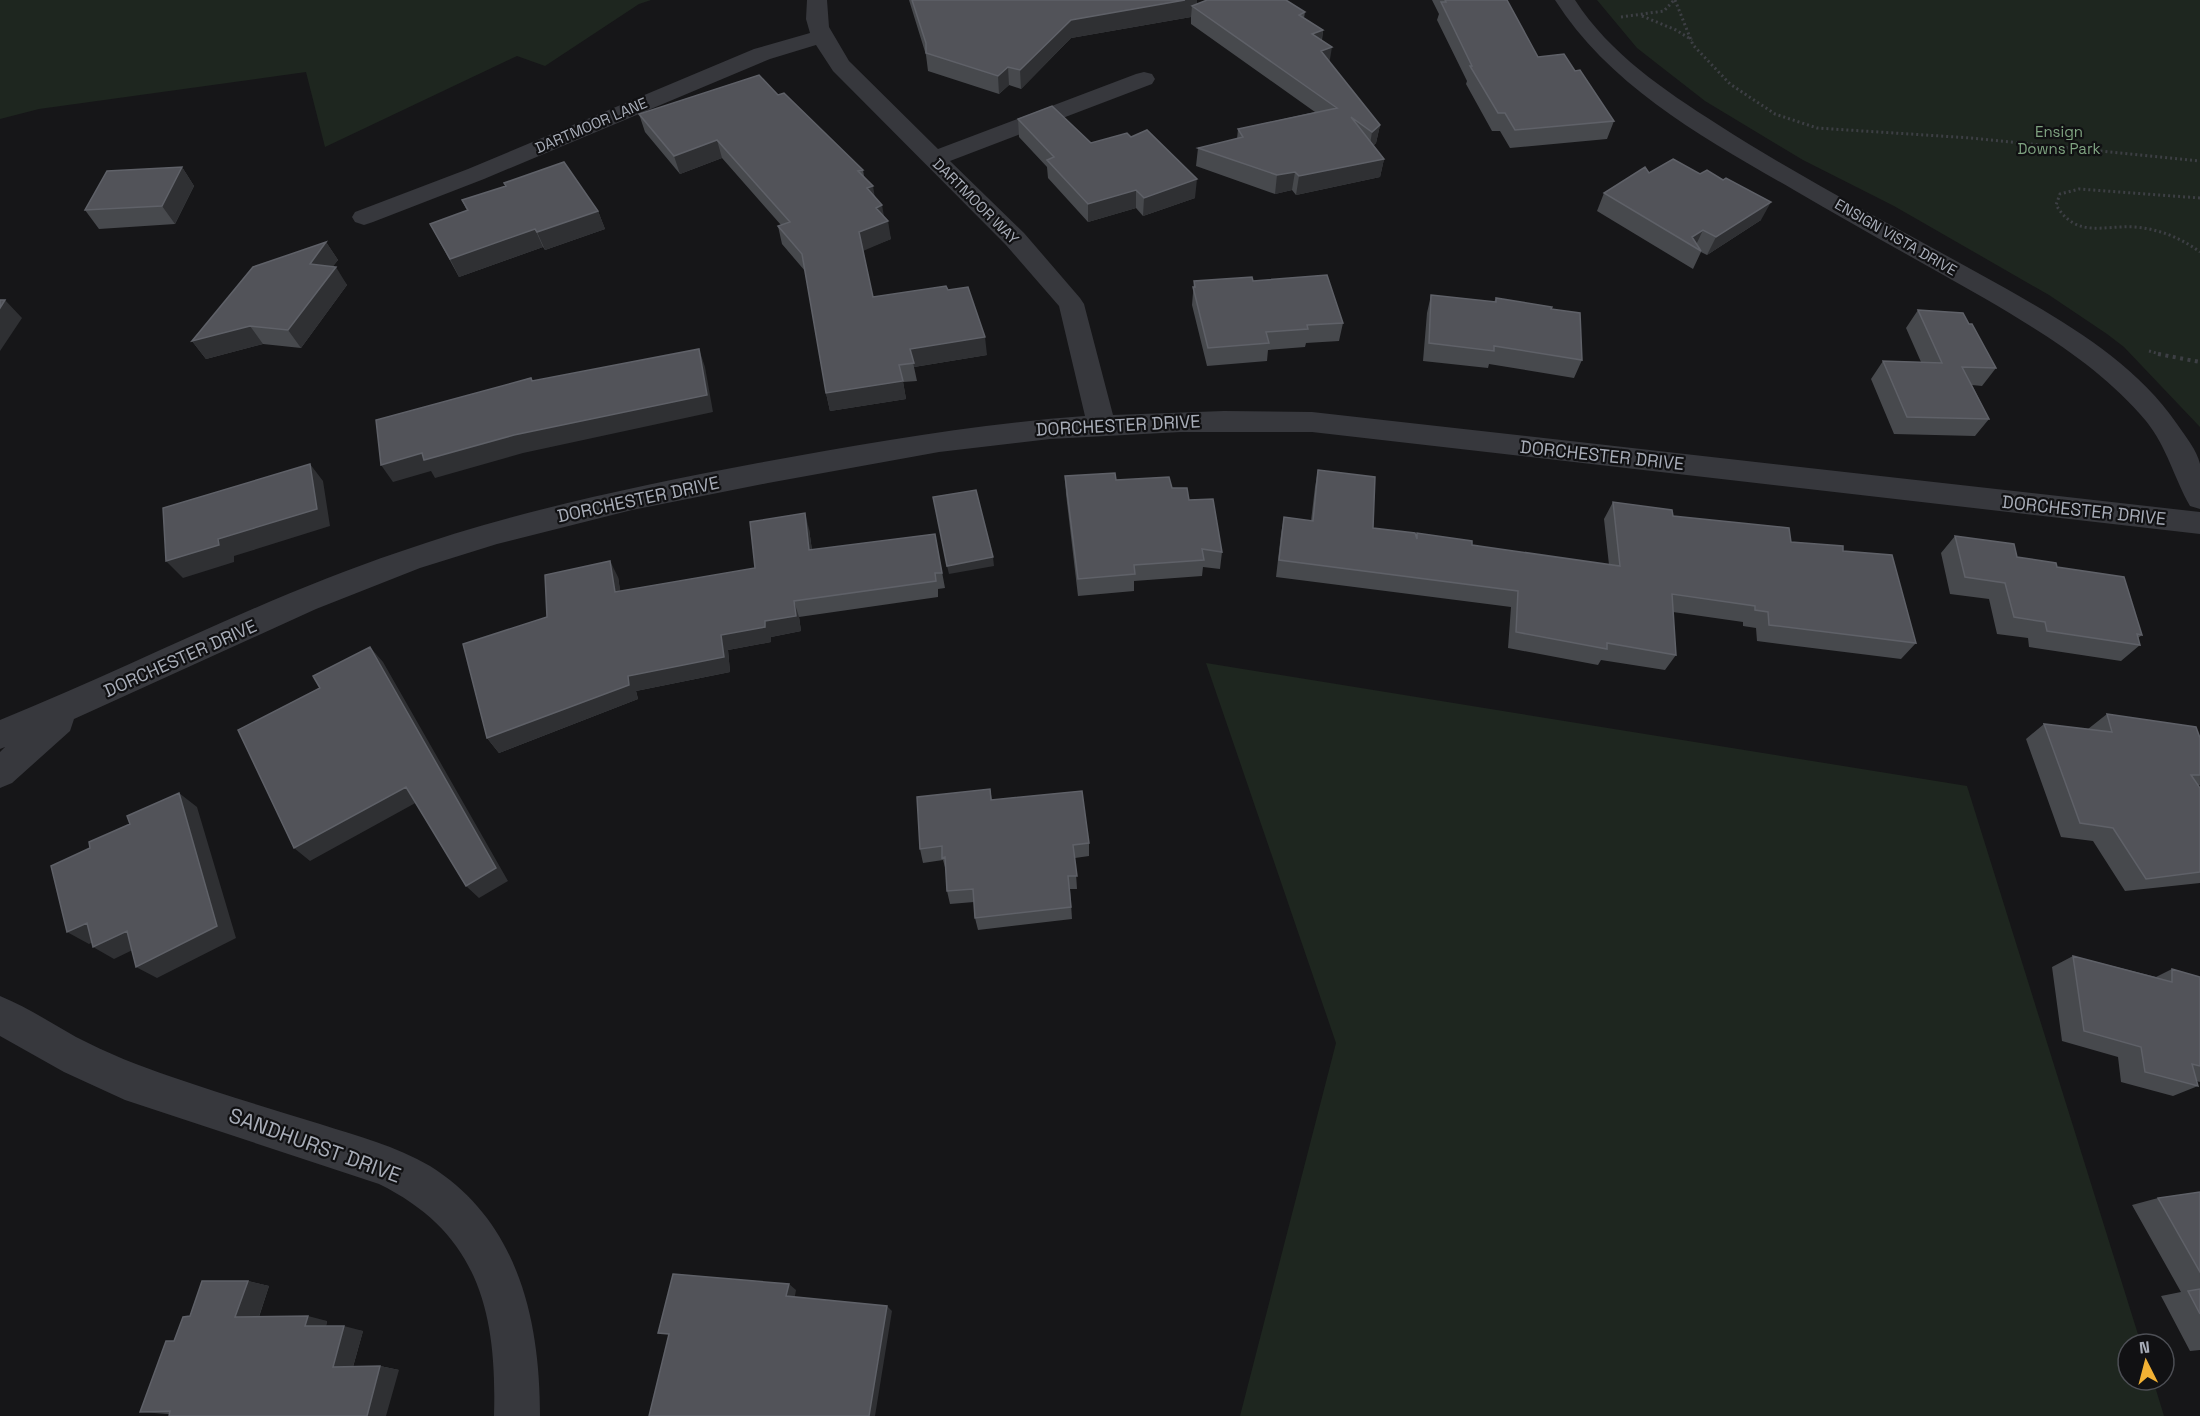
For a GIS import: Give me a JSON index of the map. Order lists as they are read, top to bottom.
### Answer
{
  "streets": {
    "street": [
      "DARTMOOR LANE",
      "DARTMOOR WAY",
      "ENSIGN VISTA DRIVE",
      "DORCHESTER DRIVE",
      "SANDHURST DRIVE"
    ]
  },
  "crossings": [
    ["DARTMOOR LANE", "DARTMOOR WAY"],
    ["DARTMOOR WAY", "DORCHESTER DRIVE"]
  ],
  "parks": ["Ensign Downs Park"],
  "north": "top"
}
